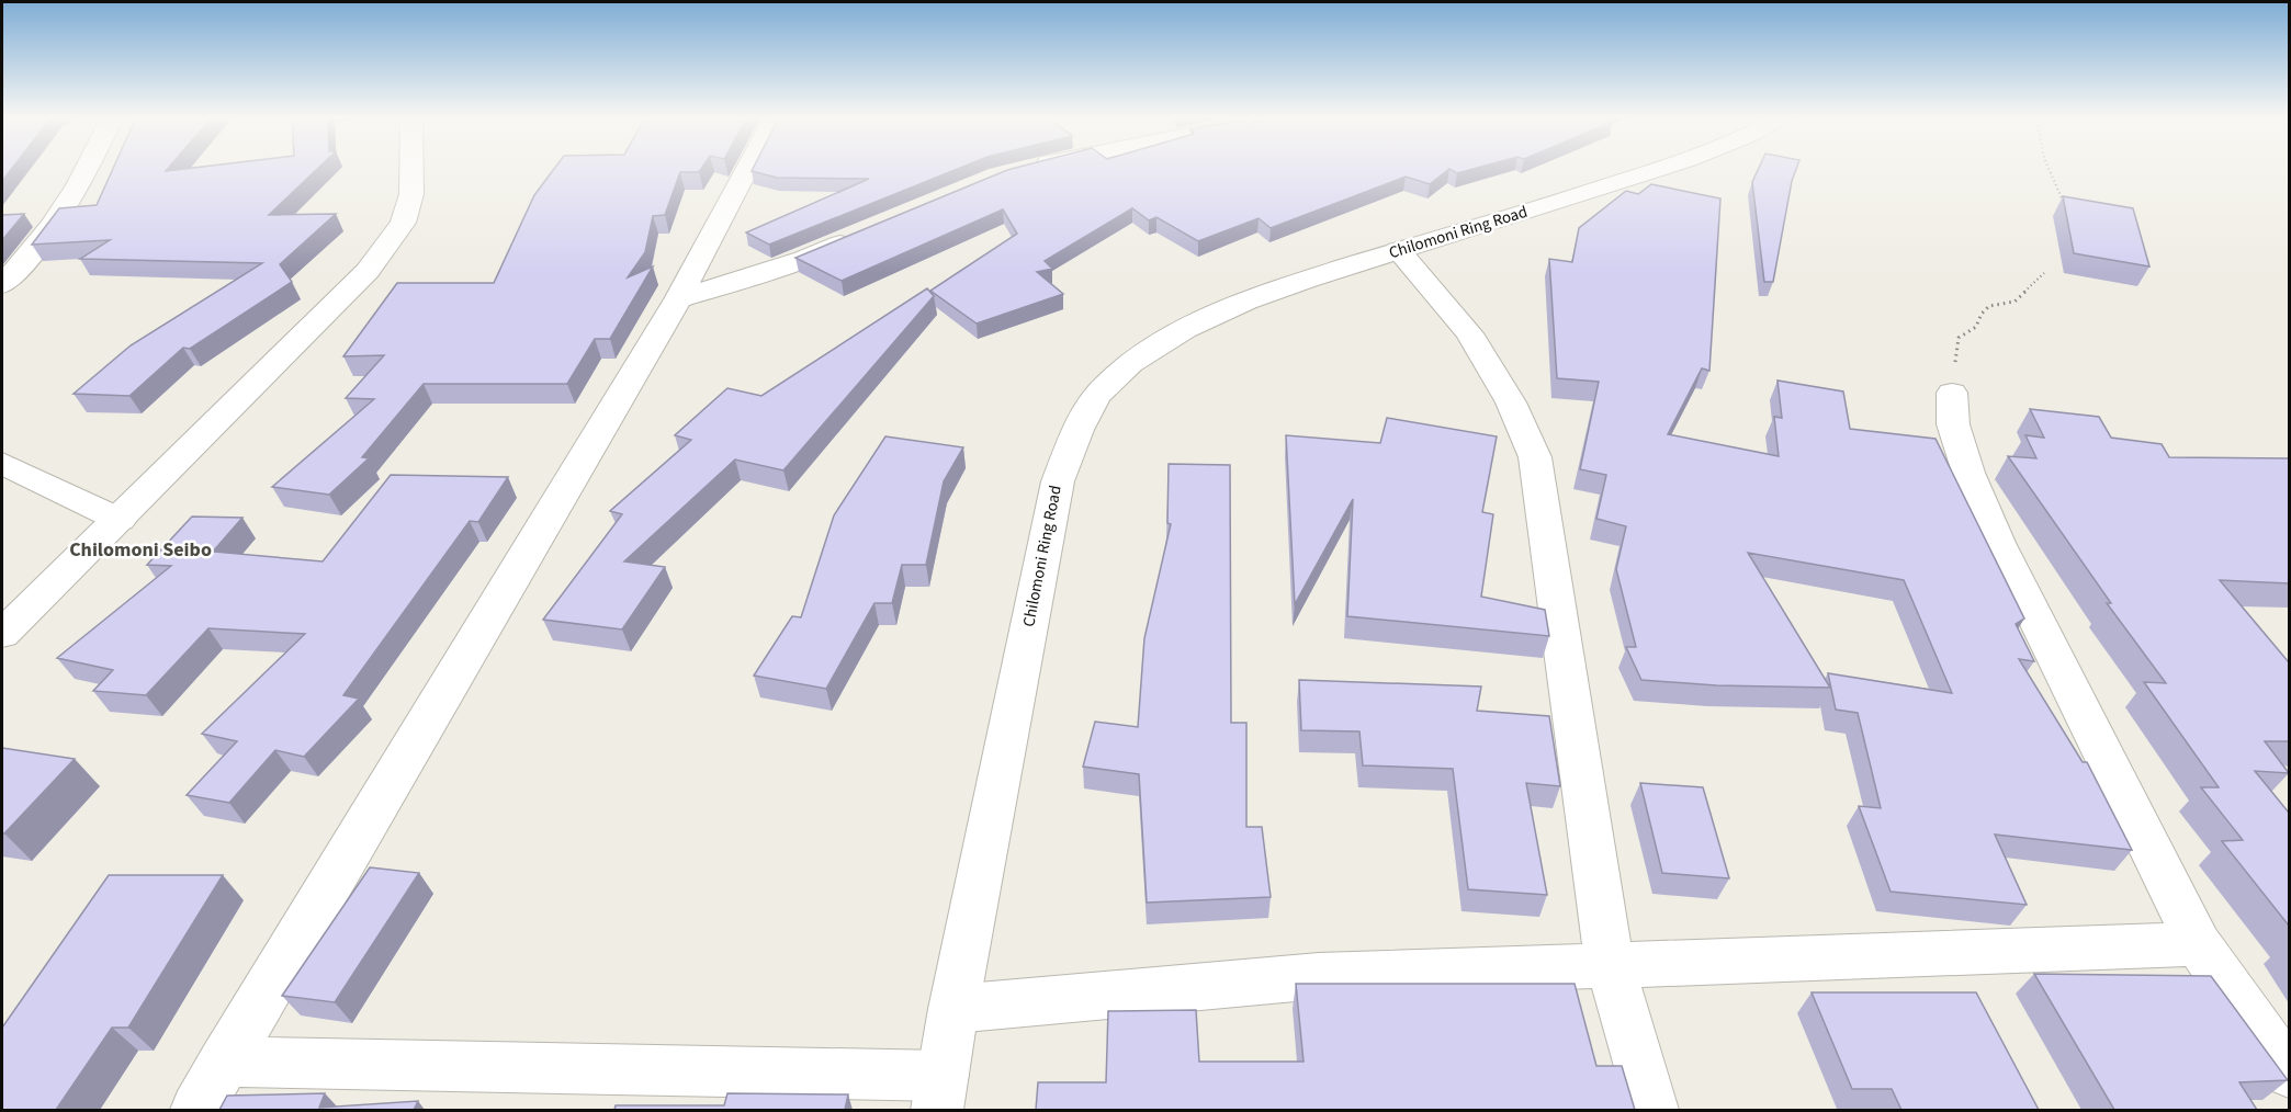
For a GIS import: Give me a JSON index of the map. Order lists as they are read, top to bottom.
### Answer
{
  "streets": {
    "street": ["Chilomoni Ring Road"]
  },
  "districts": ["Chilomoni Seibo"]
}
